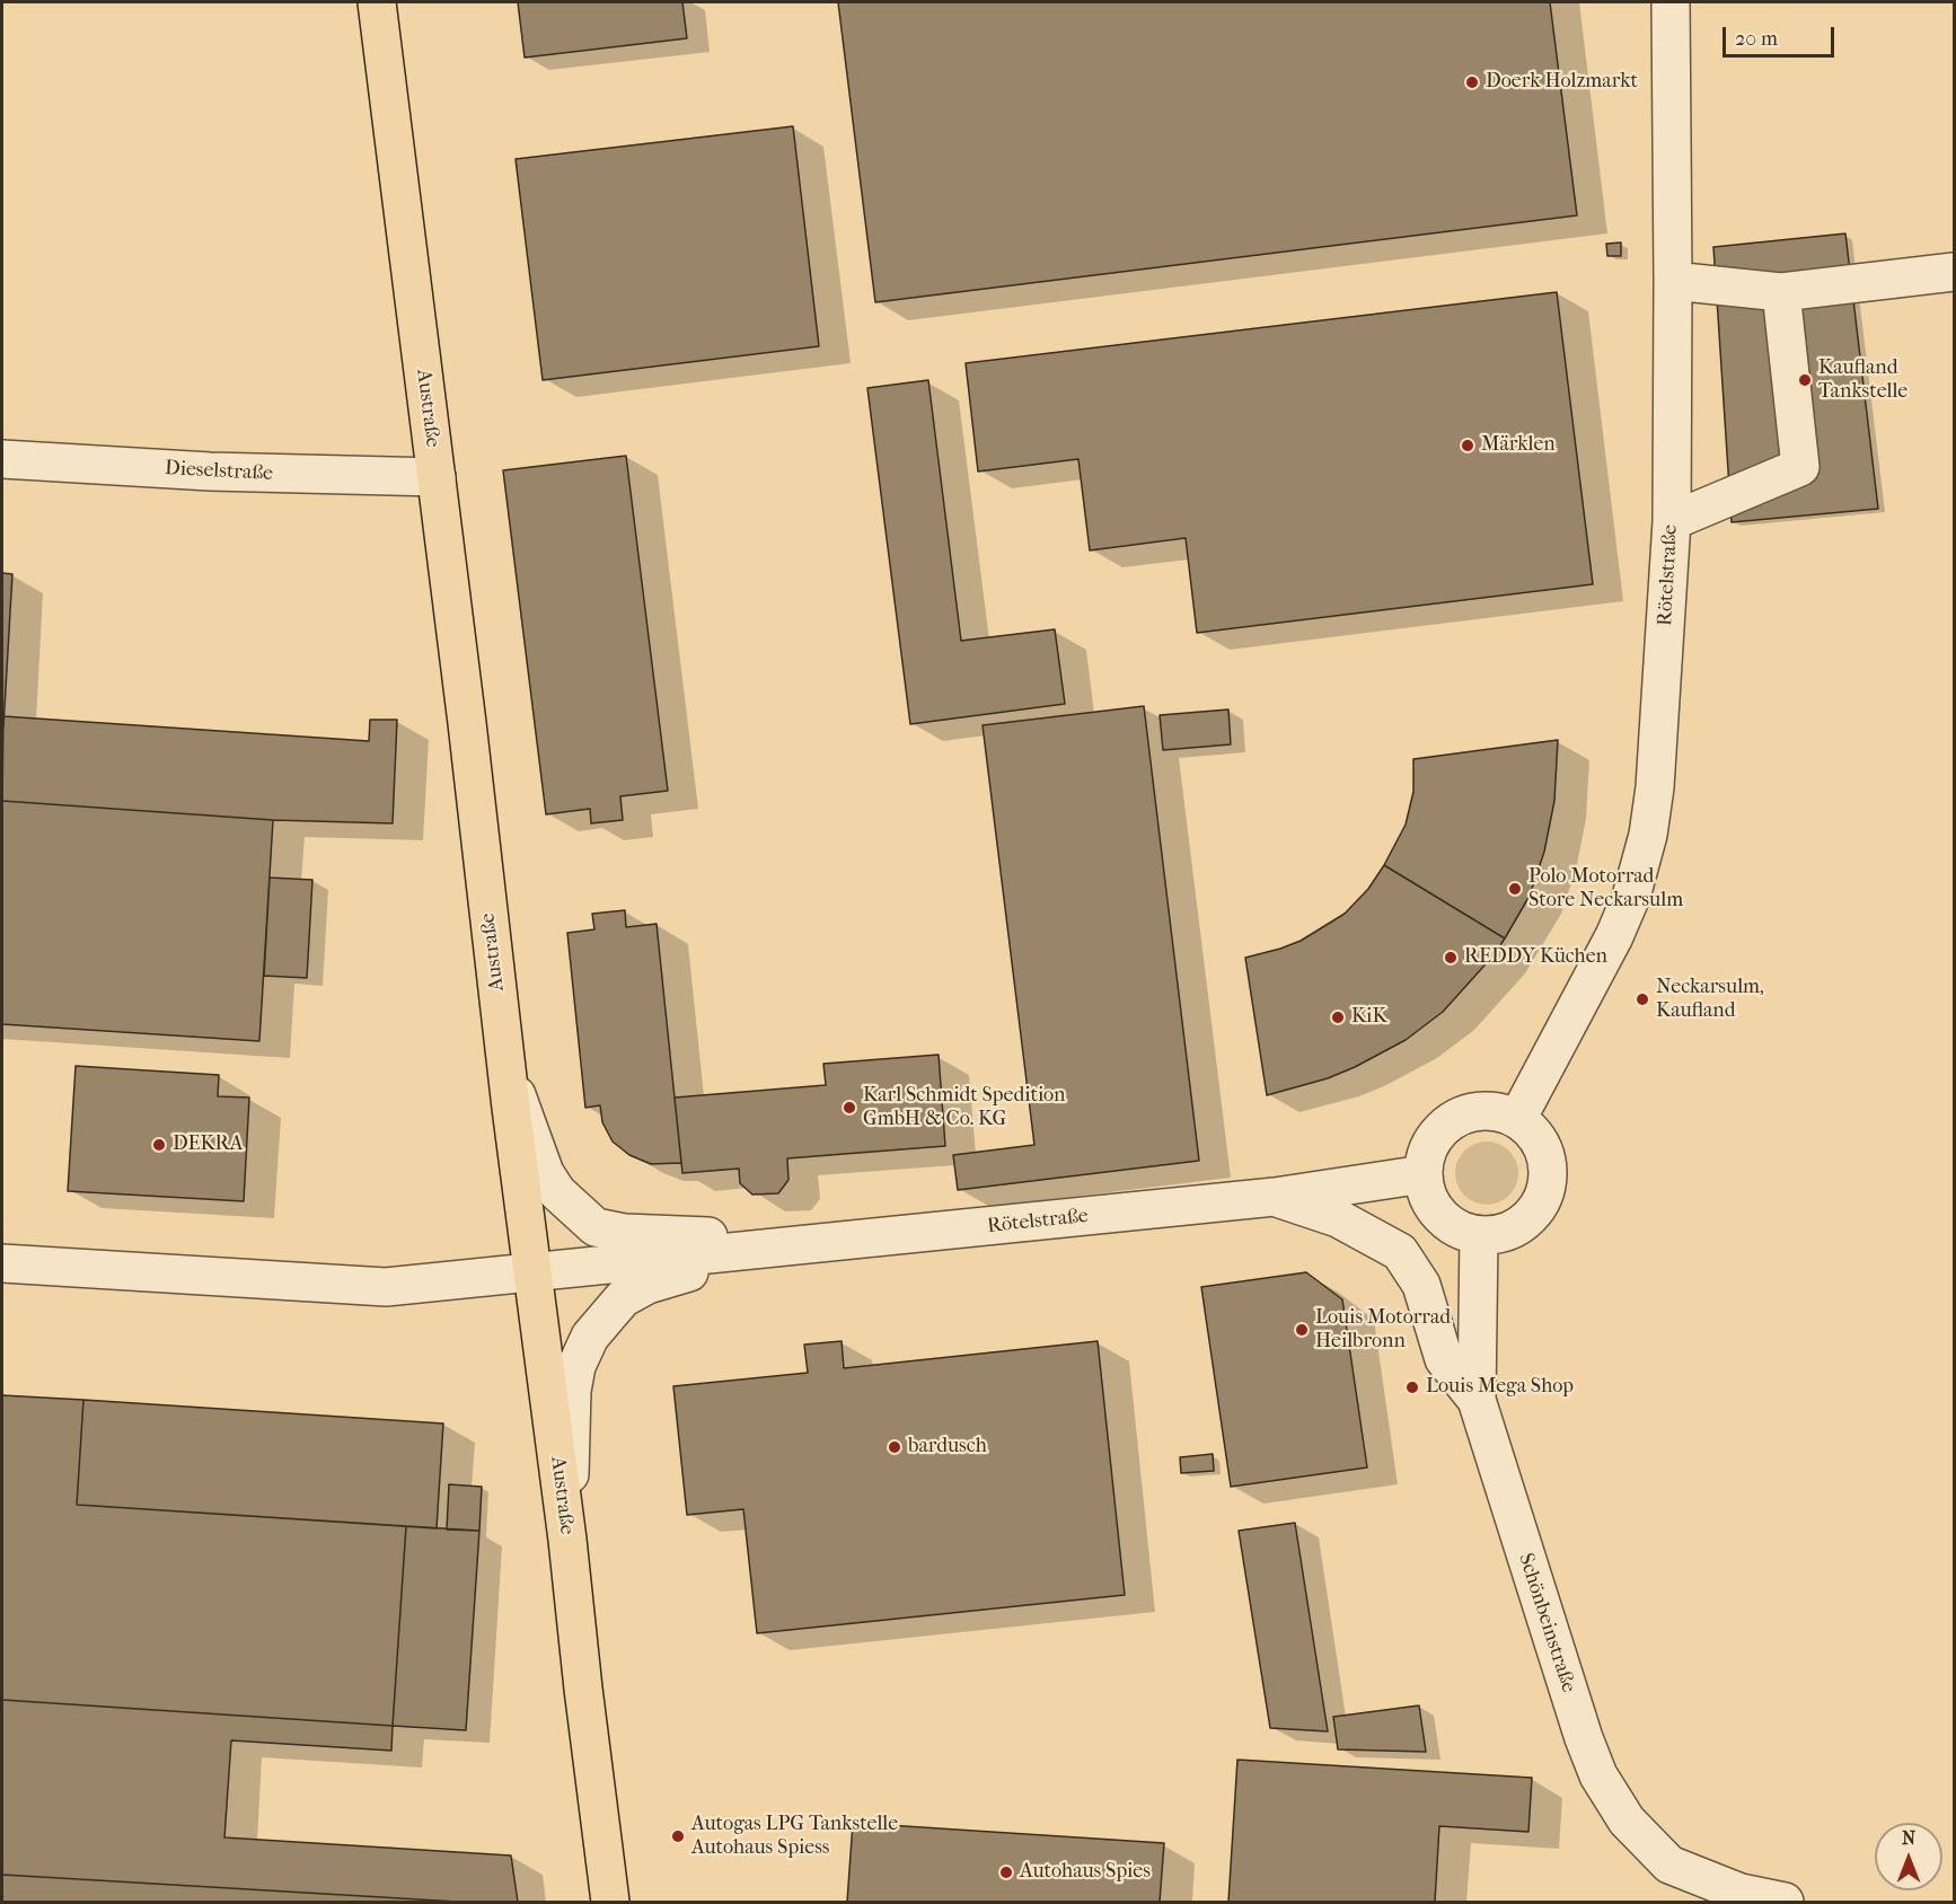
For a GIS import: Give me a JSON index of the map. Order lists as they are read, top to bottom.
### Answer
{
  "streets": {
    "main road": ["Austraße"],
    "street": ["Dieselstraße", "Rötelstraße", "Schönbeinstraße"]
  },
  "crossings": [
    ["Austraße", "Dieselstraße"],
    ["Austraße", "Rötelstraße"],
    ["Rötelstraße", "Schönbeinstraße"]
  ],
  "places": [
    "Doerk Holzmarkt",
    "Kaufland Tankstelle",
    "Märklen",
    "Polo Motorrad Store Neckarsulm",
    "REDDY Küchen",
    "Neckarsulm, Kaufland",
    "KiK",
    "Karl Schmidt Spedition GmbH & Co. KG",
    "DEKRA",
    "Louis Motorrad Heilbronn",
    "Louis Mega Shop",
    "bardusch",
    "Autogas LPG Tankstelle Autohaus Spiess",
    "Autohaus Spies"
  ],
  "scale_bar": "20 m",
  "north": "top"
}
